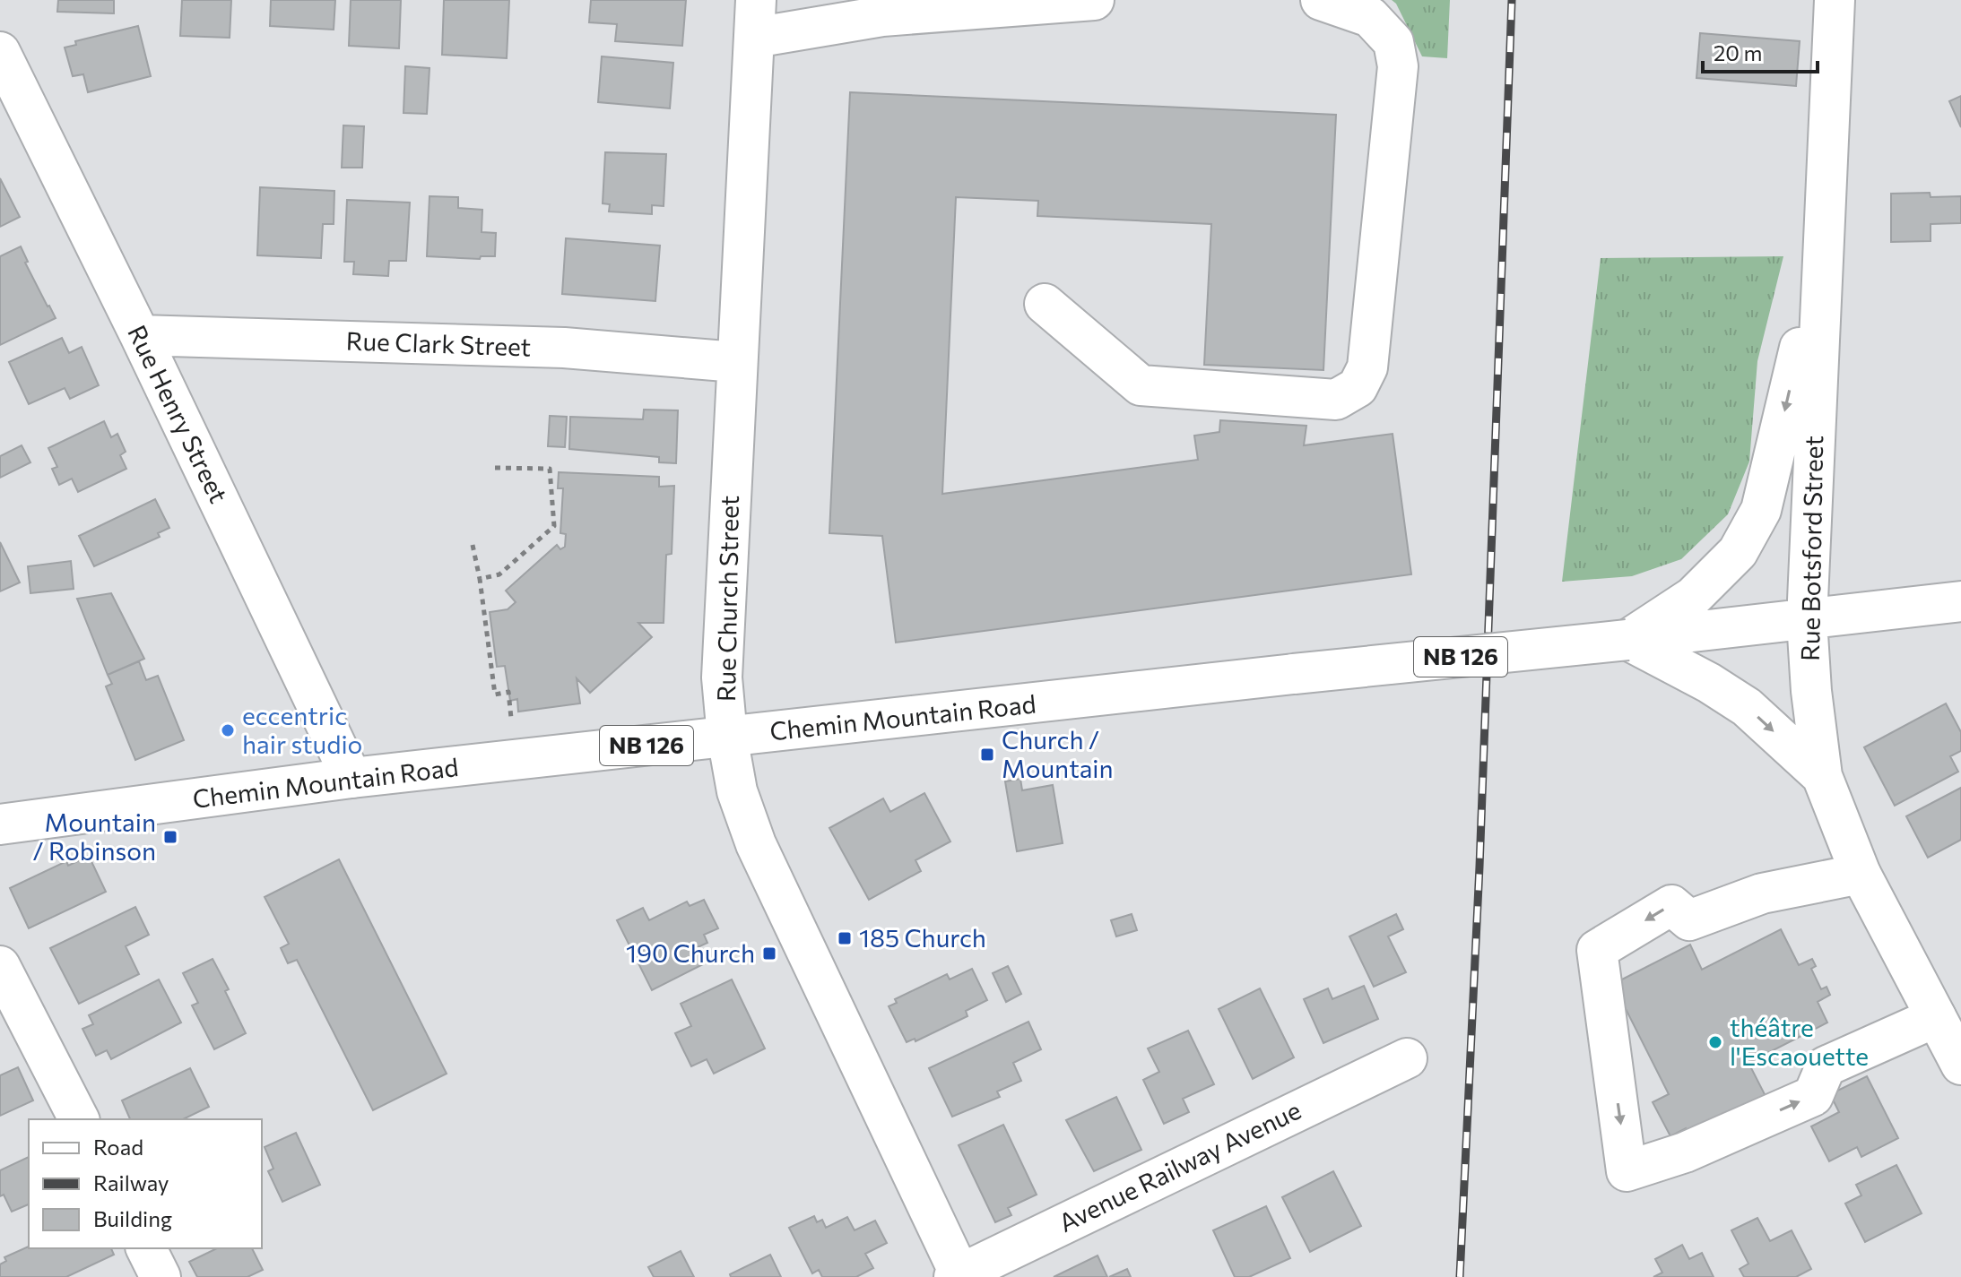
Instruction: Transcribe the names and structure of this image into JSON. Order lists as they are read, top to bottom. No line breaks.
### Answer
{"streets":{"main road":["Rue Clark Street","Rue Henry Street","Rue Botsford Street","Rue Church Street","NB 126","Chemin Mountain Road","Avenue Railway Avenue"]},"crossings":[["Rue Clark Street","Rue Henry Street"],["Rue Clark Street","Rue Church Street"],["Rue Henry Street","Chemin Mountain Road"],["Rue Botsford Street","NB 126"],["Rue Botsford Street","Chemin Mountain Road"],["Rue Church Street","Chemin Mountain Road"],["Rue Church Street","Avenue Railway Avenue"],["NB 126","Chemin Mountain Road"]],"places":{"other":["eccentric hair studio","théâtre l'Escaouette"],"transit":["Church / Mountain","Mountain / Robinson","185 Church","190 Church"]},"legend":["Road","Railway","Building"],"scale_bar":"20 m"}
